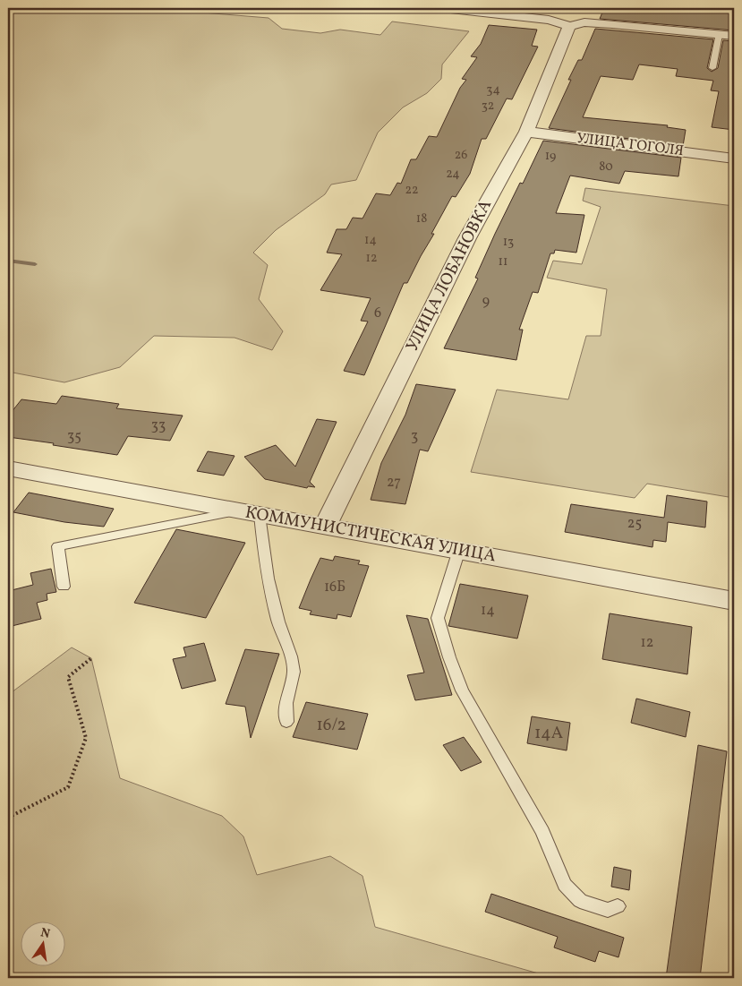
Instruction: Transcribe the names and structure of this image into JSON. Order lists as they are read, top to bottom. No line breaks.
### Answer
{"streets":{"street":["УЛИЦА ГОГОЛЯ","УЛИЦА ЛОБАНОВКА","КОММУНИСТИЧЕСКАЯ УЛИЦА"]},"crossings":[["УЛИЦА ГОГОЛЯ","УЛИЦА ЛОБАНОВКА"],["УЛИЦА ЛОБАНОВКА","КОММУНИСТИЧЕСКАЯ УЛИЦА"]],"house_numbers":["34","32","26","19","80","24","22","18","14","13","12","11","9","6","33","35","3","27","25","16Б","14","12","16/2","14А"],"north":"top"}
